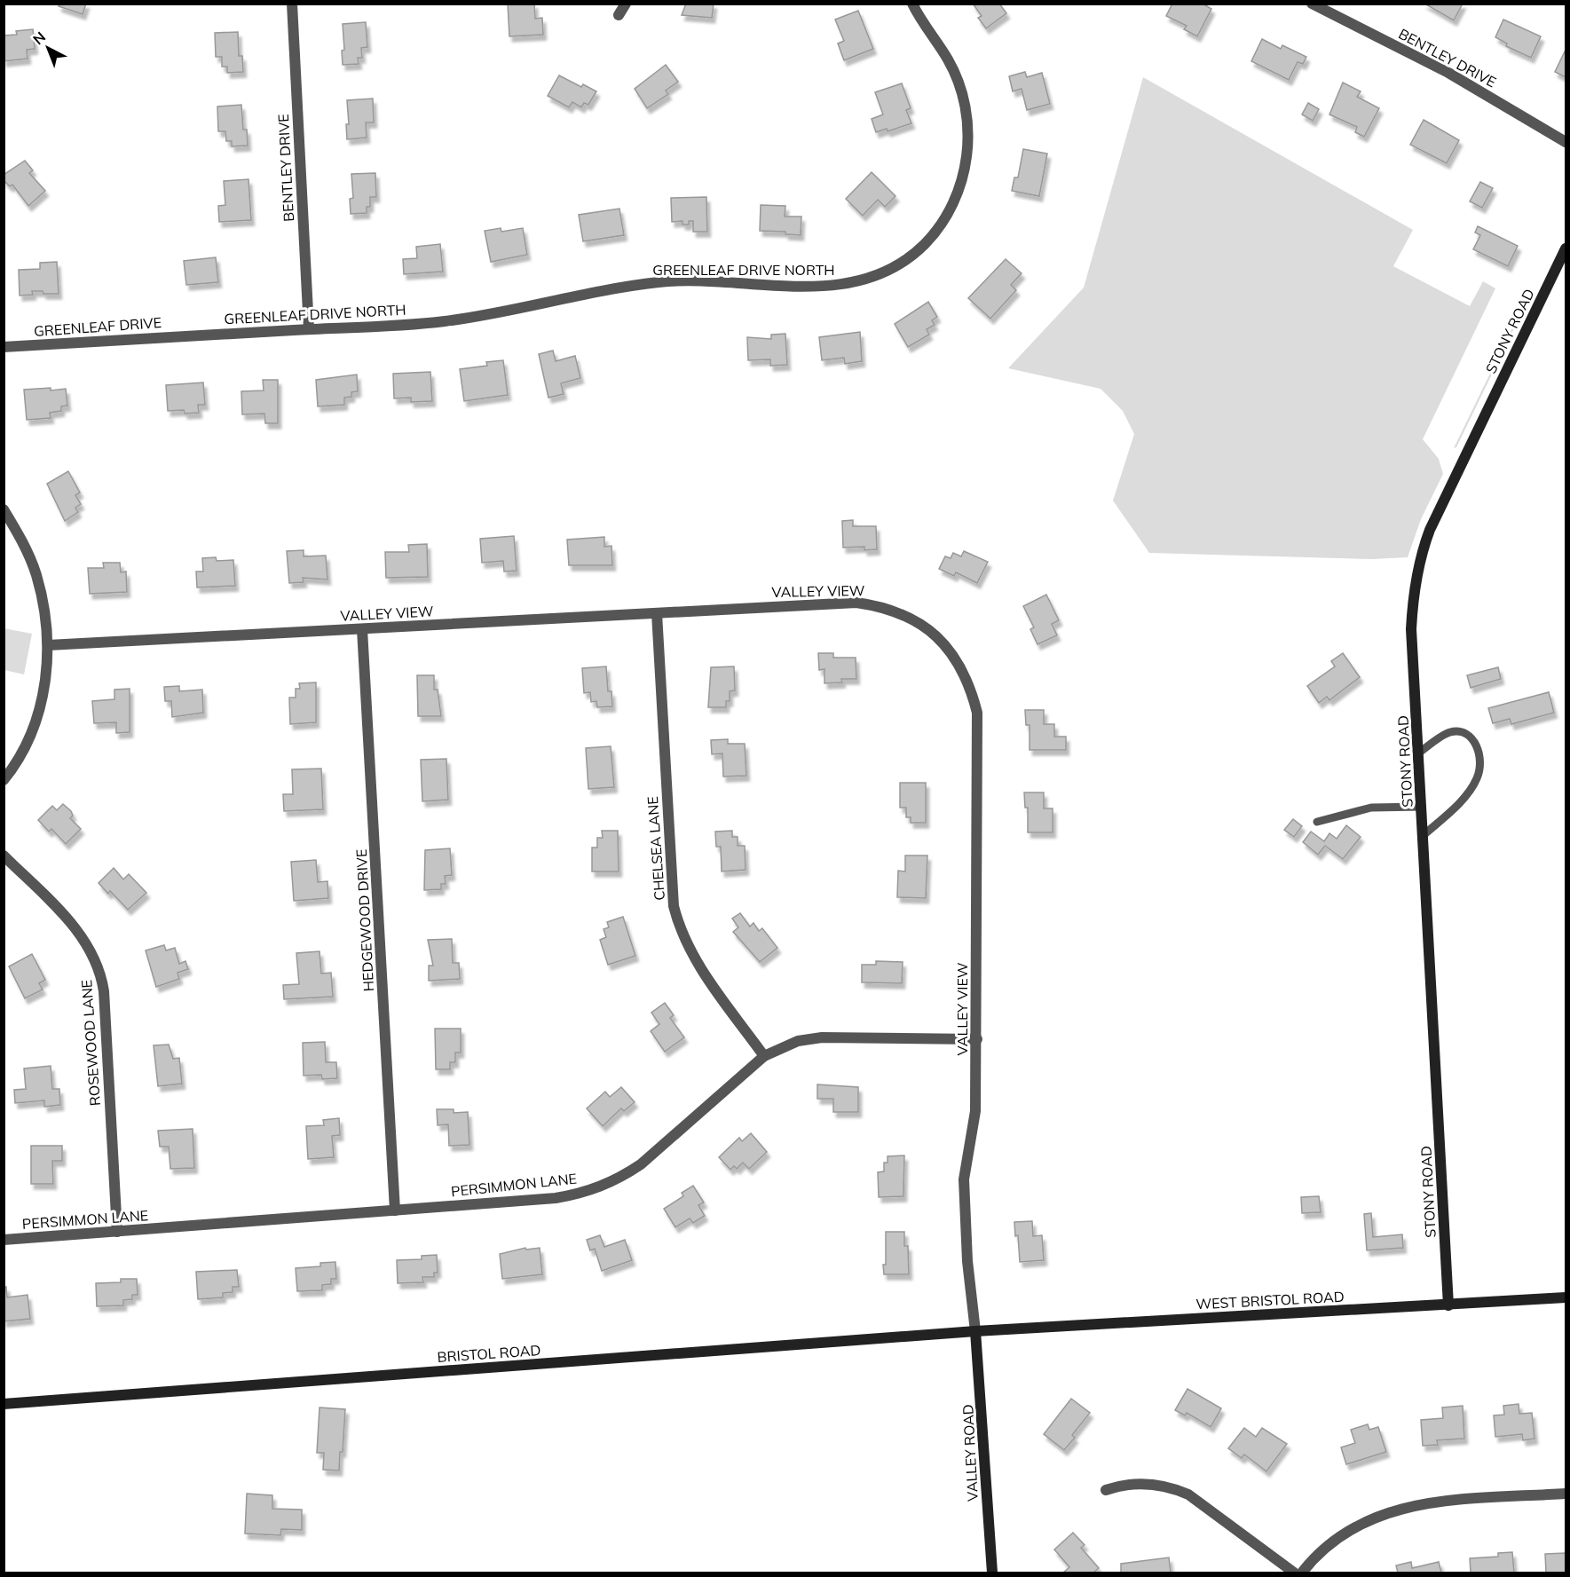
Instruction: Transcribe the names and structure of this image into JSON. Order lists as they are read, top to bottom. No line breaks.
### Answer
{"streets":{"main road":["STONY ROAD","WEST BRISTOL ROAD","BRISTOL ROAD","VALLEY ROAD"],"street":["BENTLEY DRIVE","GREENLEAF DRIVE NORTH","GREENLEAF DRIVE","VALLEY VIEW","CHELSEA LANE","HEDGEWOOD DRIVE","ROSEWOOD LANE","PERSIMMON LANE"]},"crossings":[["BENTLEY DRIVE","GREENLEAF DRIVE NORTH"],["GREENLEAF DRIVE NORTH","GREENLEAF DRIVE"],["STONY ROAD","WEST BRISTOL ROAD"],["VALLEY VIEW","CHELSEA LANE"],["VALLEY VIEW","HEDGEWOOD DRIVE"],["VALLEY VIEW","PERSIMMON LANE"],["VALLEY VIEW","WEST BRISTOL ROAD"],["VALLEY VIEW","BRISTOL ROAD"],["VALLEY VIEW","VALLEY ROAD"],["CHELSEA LANE","PERSIMMON LANE"],["HEDGEWOOD DRIVE","PERSIMMON LANE"],["ROSEWOOD LANE","PERSIMMON LANE"],["WEST BRISTOL ROAD","BRISTOL ROAD"],["WEST BRISTOL ROAD","VALLEY ROAD"],["BRISTOL ROAD","VALLEY ROAD"]],"north":"top left"}
